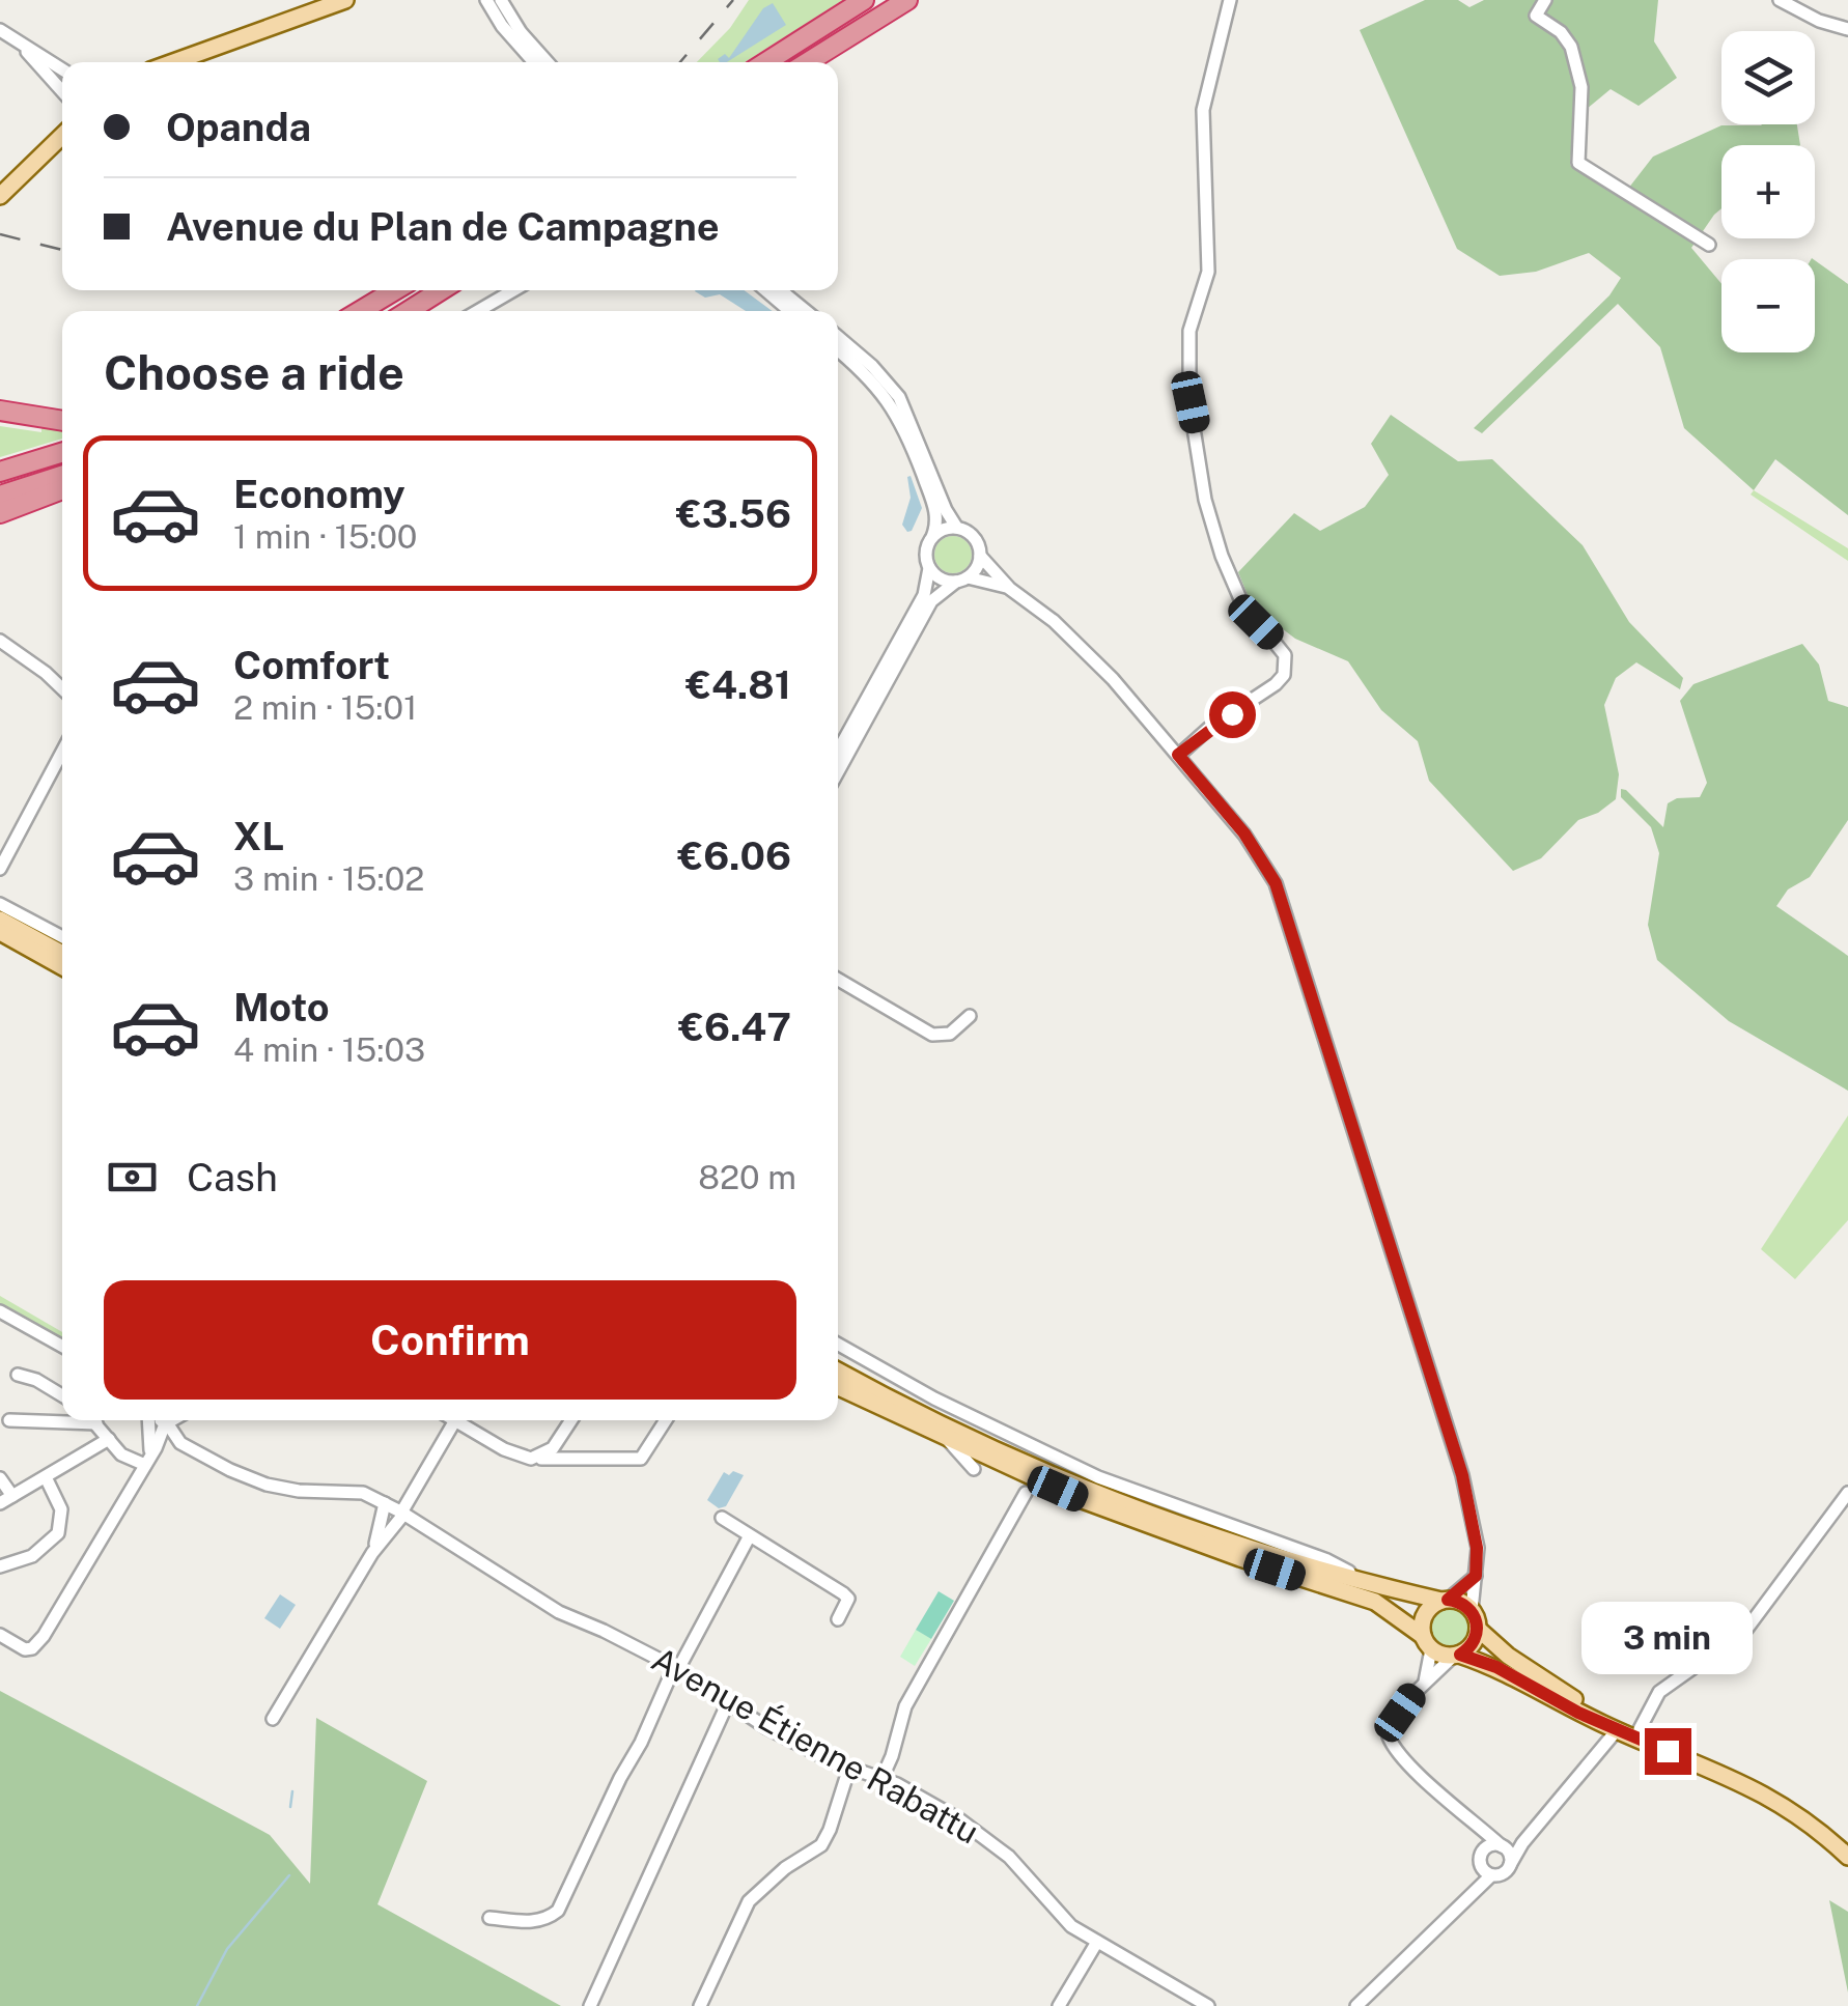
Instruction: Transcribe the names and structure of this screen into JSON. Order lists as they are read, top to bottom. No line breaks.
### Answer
{"streets":{"street":["Avenue Étienne Rabattu"]},"page":{"map_buttons":["+","−"],"banner":["Opanda","Avenue du Plan de Campagne"],"heading":"Choose a ride","list":[{"name":"Economy","note":"1 min · 15:00","value":"€3.56"},{"name":"Comfort","note":"2 min · 15:01","value":"€4.81"},{"name":"XL","note":"3 min · 15:02","value":"€6.06"},{"name":"Moto","note":"4 min · 15:03","value":"€6.47"}],"pay":["Cash","820 m"],"buttons":"Confirm","bubble":"3 min"}}
